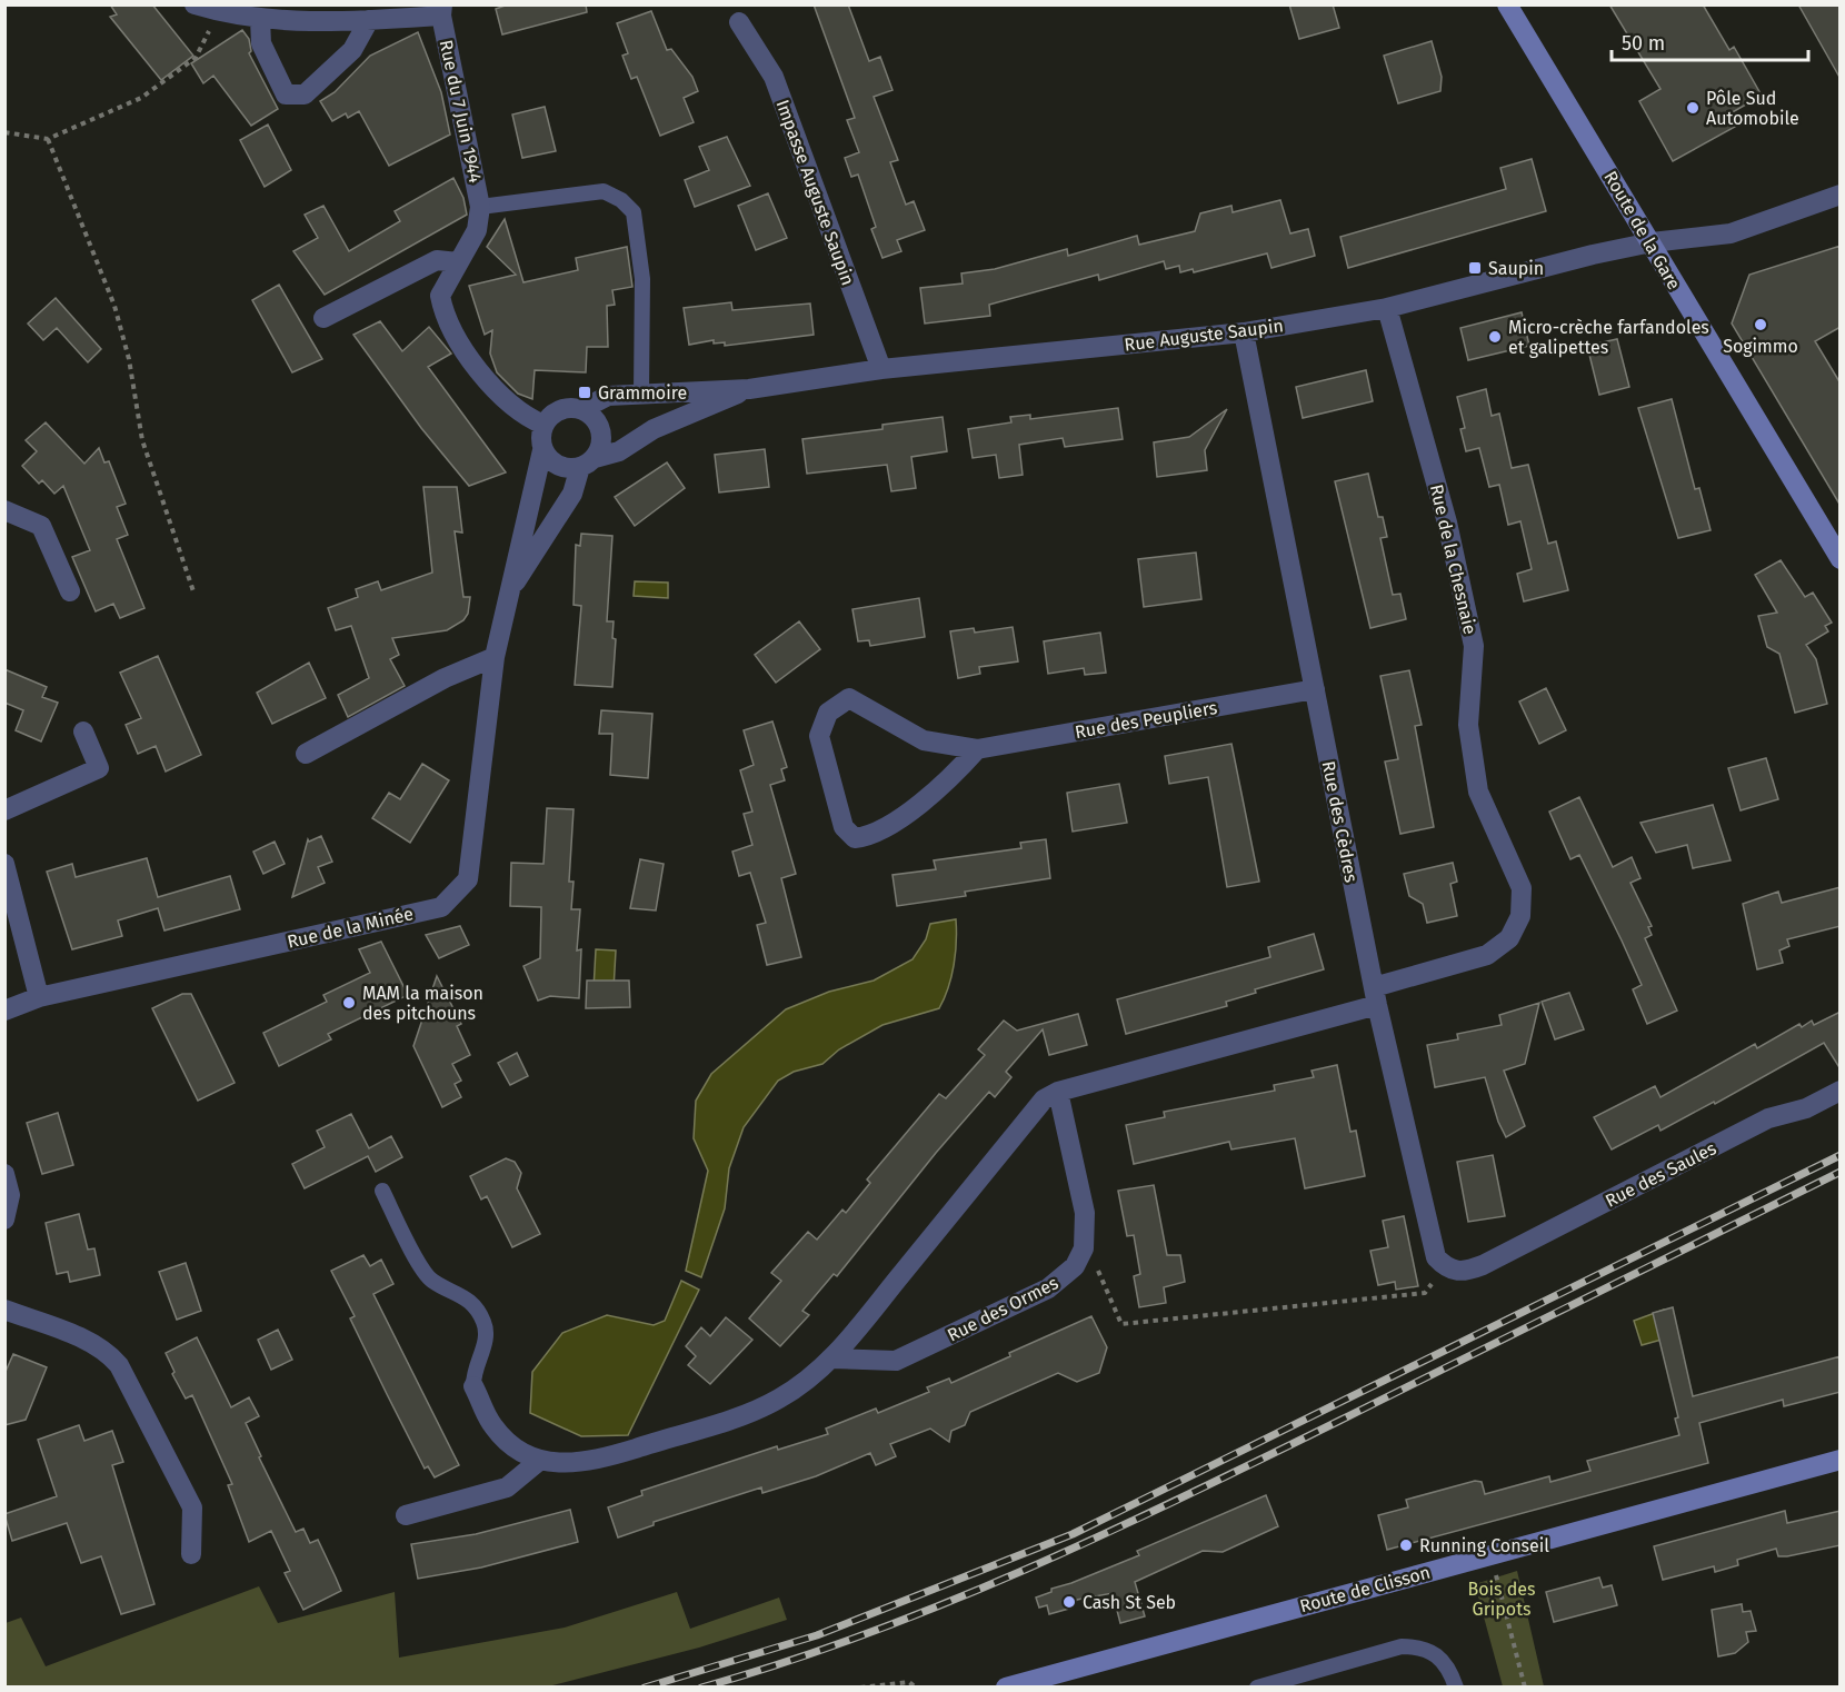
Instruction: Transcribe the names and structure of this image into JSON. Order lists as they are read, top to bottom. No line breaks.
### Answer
{"streets":{"main road":["Route de la Gare","Route de Clisson"],"street":["Rue du 7 Juin 1944","Impasse Auguste Saupin","Rue Auguste Saupin","Rue de la Chesnaie","Rue des Peupliers","Rue des Cèdres","Rue de la Minée","Rue des Saules","Rue des Ormes"]},"crossings":[["Rue du 7 Juin 1944","Rue Auguste Saupin"],["Rue du 7 Juin 1944","Rue de la Minée"],["Impasse Auguste Saupin","Rue Auguste Saupin"],["Route de la Gare","Rue Auguste Saupin"],["Rue Auguste Saupin","Rue de la Chesnaie"],["Rue Auguste Saupin","Rue des Cèdres"],["Rue Auguste Saupin","Rue de la Minée"],["Rue de la Chesnaie","Rue des Cèdres"],["Rue des Peupliers","Rue des Cèdres"],["Rue des Cèdres","Rue des Saules"]],"parks":["Bois des Gripots"],"places":{"other":["Pôle Sud Automobile","Sogimmo","Micro-crèche farfandoles et galipettes","MAM la maison des pitchouns","Running Conseil","Cash St Seb"],"transit":["Saupin","Grammoire"]},"scale_bar":"50 m"}
